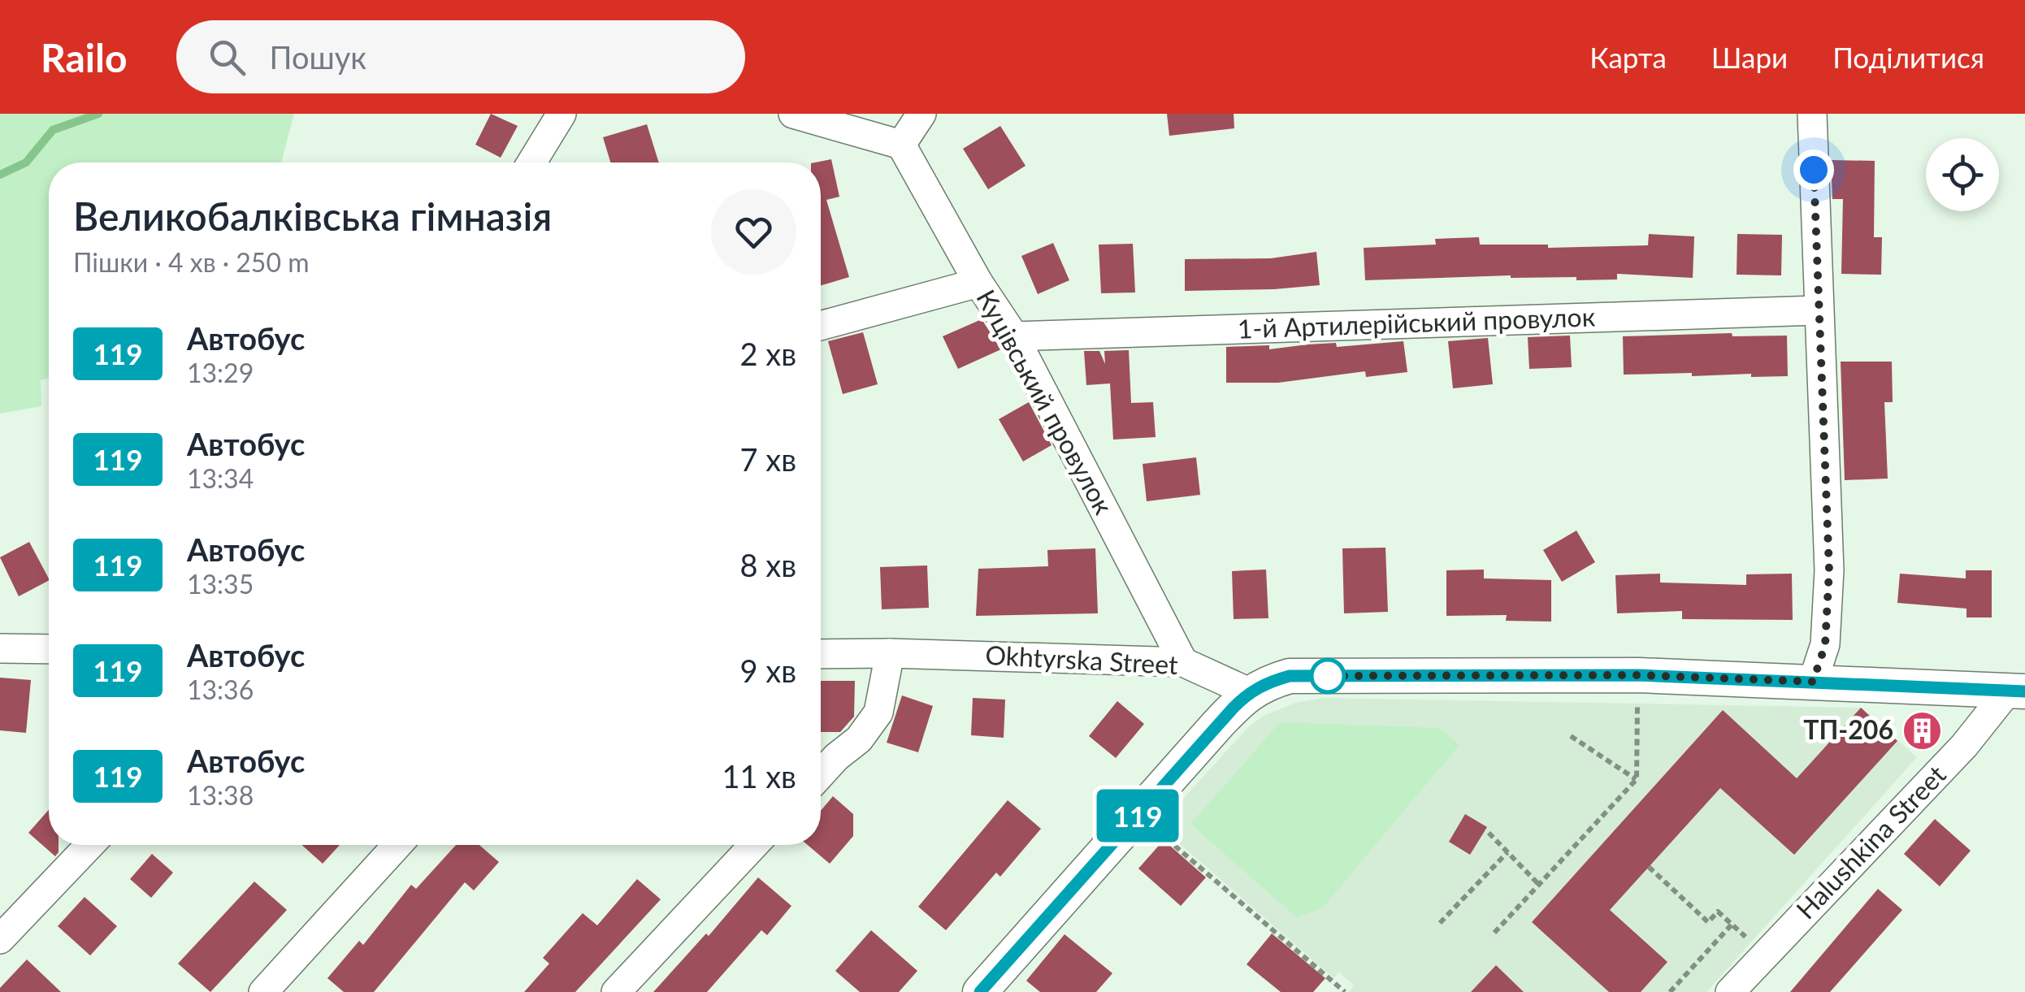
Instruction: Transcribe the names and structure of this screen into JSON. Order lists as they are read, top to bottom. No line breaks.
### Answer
{"streets":{"street":["1-й Артилерійський провулок","Куцівський провулок","Okhtyrska Street","Halushkina Street"]},"crossings":[["1-й Артилерійський провулок","Куцівський провулок"],["Куцівський провулок","Okhtyrska Street"]],"places":{"building":["ТП-206"]},"lines":["bus line 119"],"page":{"header":"Railo","search":"Пошук","nav":["Карта","Шари","Поділитися"],"on_map":"119","heading":["Великобалківська гімназія","Пішки · 4 хв · 250 m"],"list":[{"mark":"119","name":"Автобус","note":"13:29","value":"2 хв"},{"mark":"119","name":"Автобус","note":"13:34","value":"7 хв"},{"mark":"119","name":"Автобус","note":"13:35","value":"8 хв"},{"mark":"119","name":"Автобус","note":"13:36","value":"9 хв"},{"mark":"119","name":"Автобус","note":"13:38","value":"11 хв"}]}}
